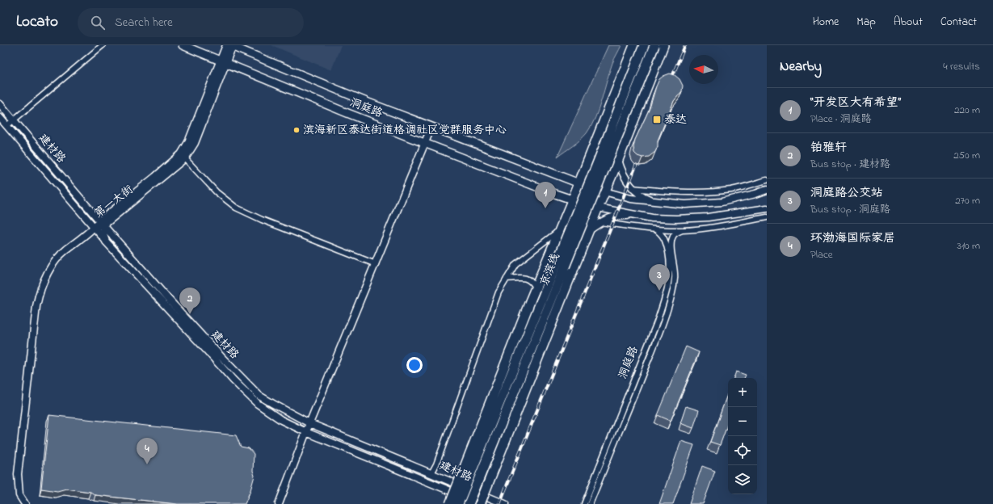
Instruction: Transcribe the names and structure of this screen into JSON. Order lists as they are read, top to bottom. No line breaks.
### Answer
{"streets":{"highway":["京滨线"],"main road":["洞庭路"],"street":["建材路","第一大街"]},"crossings":[["洞庭路","第一大街"],["建材路","第一大街"]],"places":{"transit":["泰达"],"other":["滨海新区泰达街道格调社区党群服务中心"]},"north":"left","page":{"header":"Locato","search":"Search here","nav":["Home","Map","About","Contact"],"heading":["Nearby","4 results"],"list":[{"mark":"1","name":"“开发区大有希望”","note":"Place · 洞庭路","value":"220 m"},{"mark":"2","name":"铂雅轩","note":"Bus stop · 建材路","value":"250 m"},{"mark":"3","name":"洞庭路公交站","note":"Bus stop · 洞庭路","value":"270 m"},{"mark":"4","name":"环渤海国际家居","note":"Place","value":"310 m"}],"pins":["1","3","2","4"],"map_buttons":["+","−"]}}
